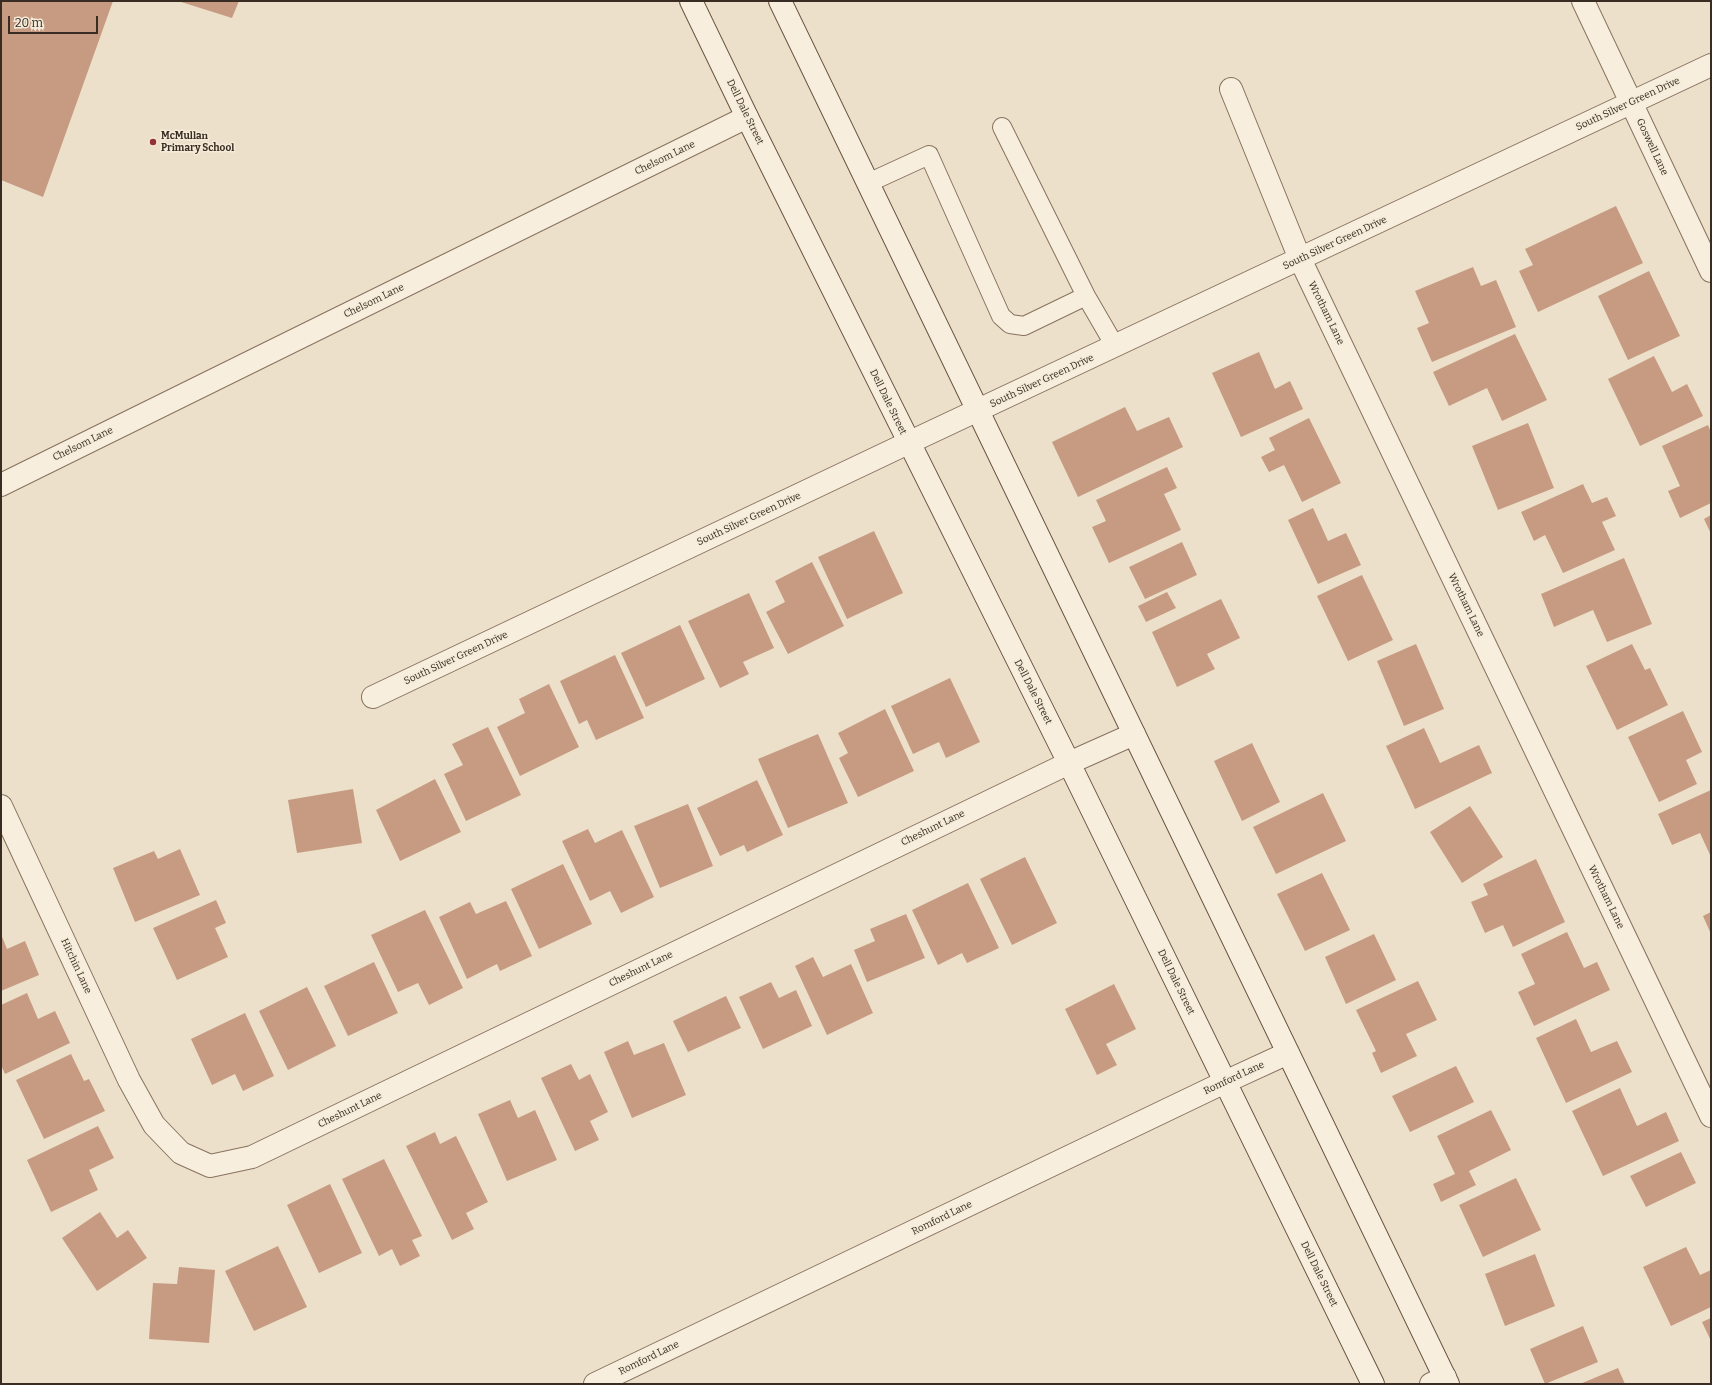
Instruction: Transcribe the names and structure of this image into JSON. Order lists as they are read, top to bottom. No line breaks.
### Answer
{"streets":{"street":["South Silver Green Drive","Dell Dale Street","Goswell Lane","Chelsom Lane","Wrotham Lane","Cheshunt Lane","Hitchin Lane","Romford Lane"]},"crossings":[["South Silver Green Drive","Dell Dale Street"],["South Silver Green Drive","Goswell Lane"],["South Silver Green Drive","Wrotham Lane"],["Dell Dale Street","Chelsom Lane"],["Dell Dale Street","Cheshunt Lane"],["Dell Dale Street","Romford Lane"],["Cheshunt Lane","Hitchin Lane"]],"places":["McMullan Primary School"],"scale_bar":"20 m"}
